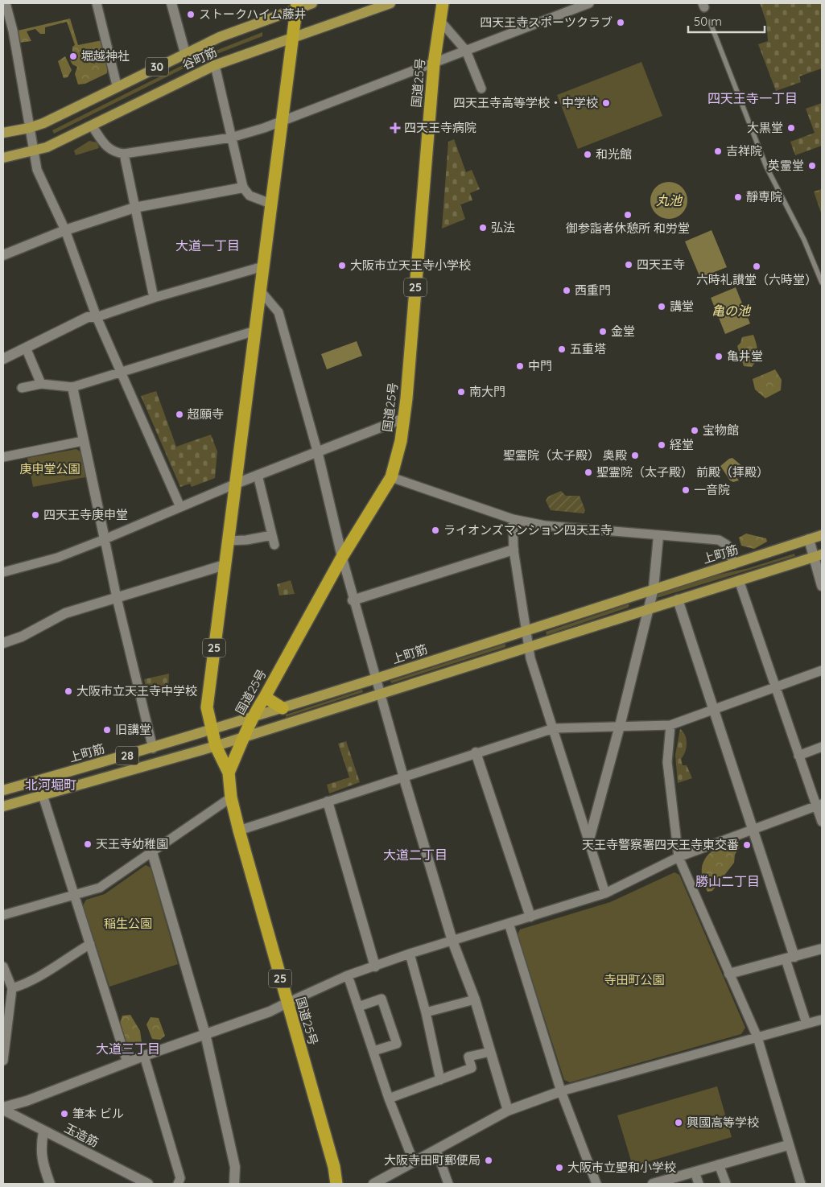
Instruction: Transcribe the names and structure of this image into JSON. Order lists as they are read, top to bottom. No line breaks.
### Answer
{"streets":{"highway":["国道25号","25"],"main road":["谷町筋","30","上町筋","28"],"street":["玉造筋"]},"crossings":[["谷町筋","国道25号"],["国道25号","上町筋"],["国道25号","28"]],"districts":["四天王寺一丁目","大道一丁目","北河堀町","大道二丁目","勝山二丁目","大道三丁目"],"water":["丸池","亀の池"],"parks":["庚申堂公園","稲生公園","寺田町公園"],"places":{"other":["ストークハイム藤井","四天王寺スポーツクラブ","堀越神社","四天王寺高等学校・中学校","大黒堂","吉祥院","和光館","英霊堂","靜専院","御参詣者休憩所 和労堂","弘法","四天王寺","大阪市立天王寺小学校","六時礼讃堂（六時堂）","西重門","講堂","金堂","五重塔","亀井堂","中門","南大門","超願寺","宝物館","経堂","聖霊院（太子殿） 奥殿","聖霊院（太子殿） 前殿（拝殿）","一音院","四天王寺庚申堂","ライオンズマンション四天王寺","大阪市立天王寺中学校","旧講堂","天王寺幼稚園","天王寺警察署四天王寺東交番","筆本 ビル","興國高等学校","大阪寺田町郵便局","大阪市立聖和小学校"],"health":["四天王寺病院"]},"scale_bar":"50 m"}
